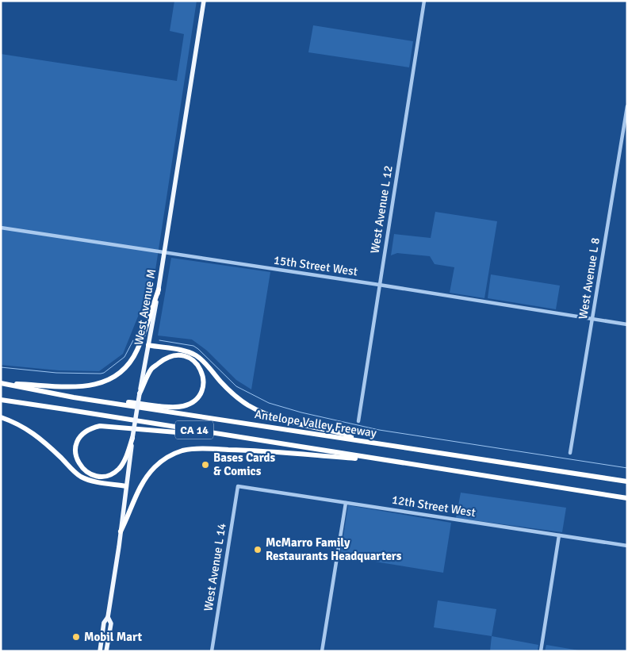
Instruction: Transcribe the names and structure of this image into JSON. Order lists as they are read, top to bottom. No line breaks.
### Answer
{"streets":{"highway":["Antelope Valley Freeway","CA 14"],"main road":["West Avenue M"],"street":["West Avenue L 12","15th Street West","West Avenue L 8","12th Street West","West Avenue L 14"]},"crossings":[["West Avenue L 12","15th Street West"],["15th Street West","West Avenue L 8"],["15th Street West","West Avenue M"],["12th Street West","West Avenue L 14"]],"places":["Bases Cards & Comics","McMarro Family Restaurants Headquarters","Mobil Mart"]}
